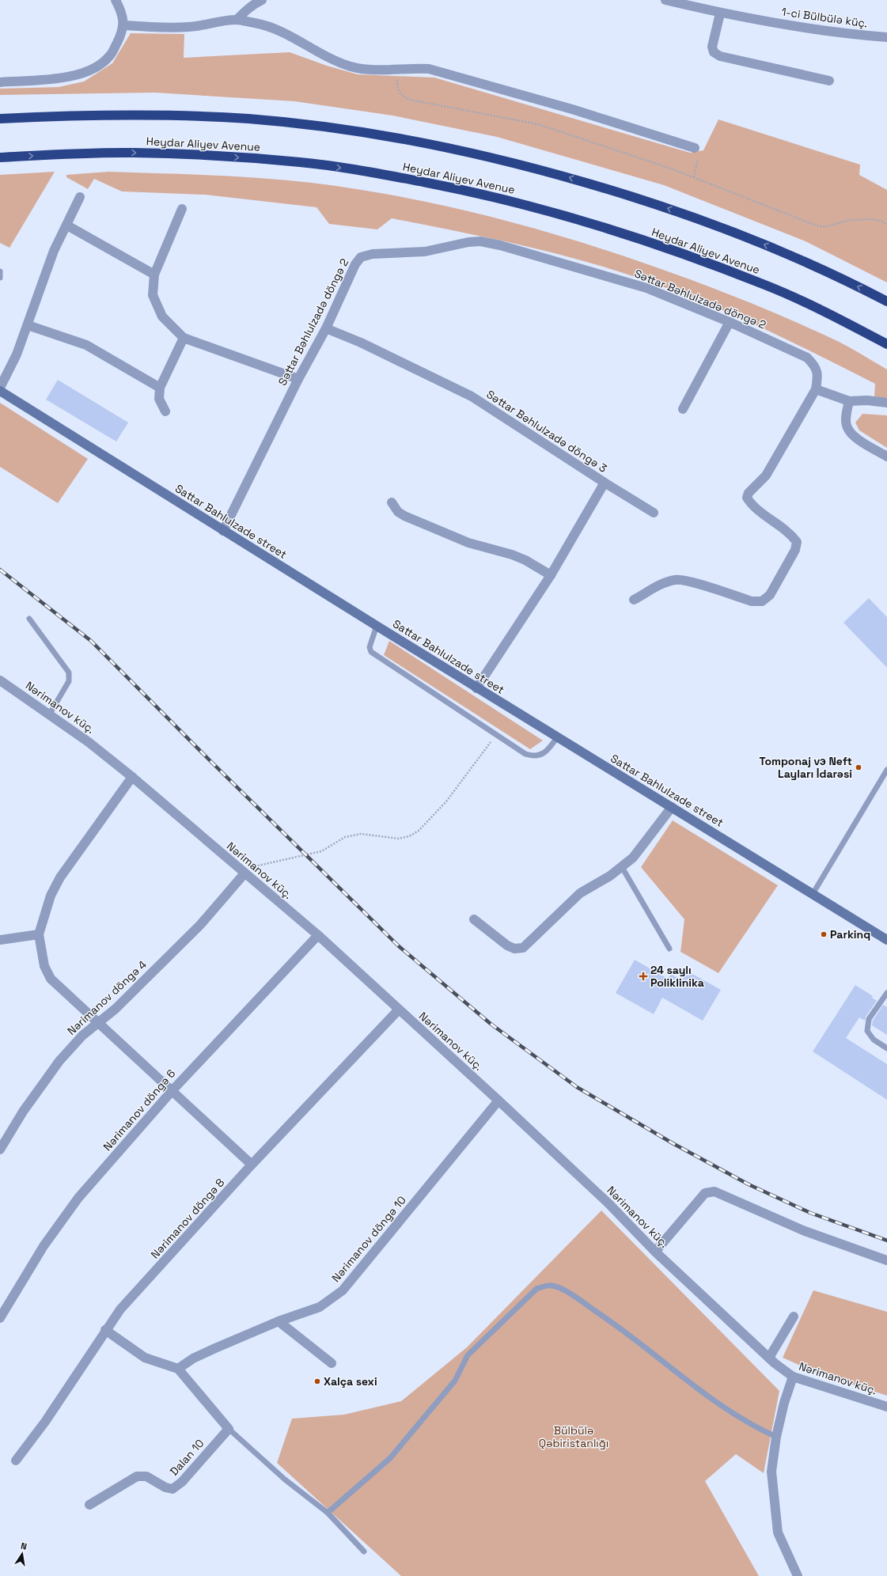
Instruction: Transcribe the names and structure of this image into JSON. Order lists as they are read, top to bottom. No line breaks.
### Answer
{"streets":{"highway":["Heydar Aliyev Avenue"],"main road":["Sattar Bahlulzade street"],"street":["1-ci Bülbülə küç.","Səttar Bəhlulzadə döngə 2","Səttar Bəhlulzadə döngə 3","Nərimanov küç.","Nərimanov döngə 4","Nərimanov döngə 6","Nərimanov döngə 8","Nərimanov döngə 10","Dalan 10"]},"crossings":[["Səttar Bəhlulzadə döngə 2","Səttar Bəhlulzadə döngə 3"],["Səttar Bəhlulzadə döngə 2","Sattar Bahlulzade street"],["Səttar Bəhlulzadə döngə 3","Sattar Bahlulzade street"],["Nərimanov küç.","Nərimanov döngə 4"],["Nərimanov küç.","Nərimanov döngə 6"],["Nərimanov küç.","Nərimanov döngə 8"],["Nərimanov küç.","Nərimanov döngə 10"]],"parks":["Bülbülə Qəbiristanlığı"],"places":{"other":["Tomponaj vэ Neft Layları İdarəsi","Parkinq","Xalça sexi"],"health":["24 saylı Poliklinika"]},"north":"top"}
